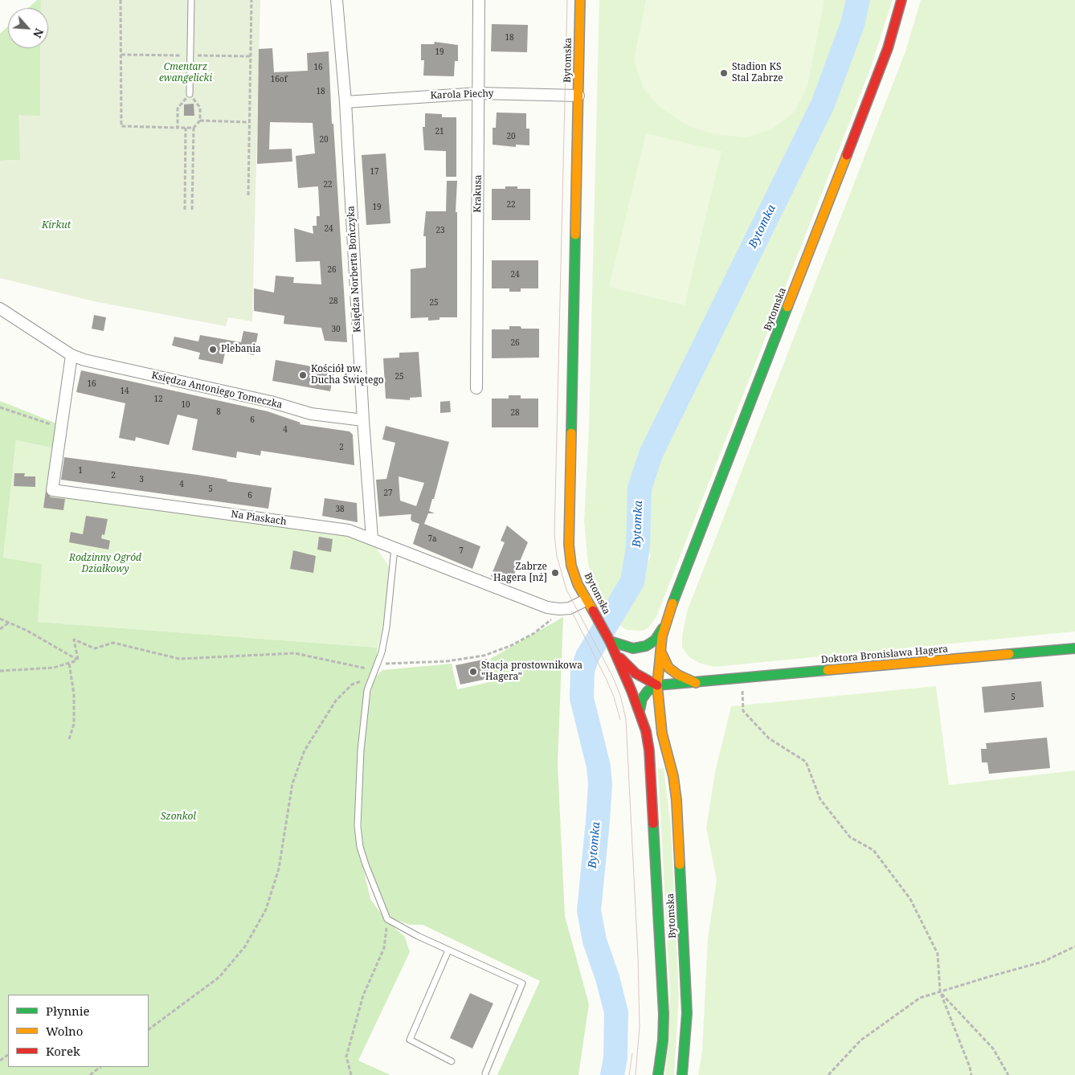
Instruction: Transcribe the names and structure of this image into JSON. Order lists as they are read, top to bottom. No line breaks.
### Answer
{"streets":{"street":["Bytomska","Karola Piechy","Krakusa","Księdza Norberta Bończyka","Księdza Antoniego Tomeczka","Na Piaskach","Doktora Bronisława Hagera"]},"crossings":[["Bytomska","Karola Piechy"],["Bytomska","Doktora Bronisława Hagera"],["Karola Piechy","Krakusa"],["Karola Piechy","Księdza Norberta Bończyka"],["Księdza Norberta Bończyka","Księdza Antoniego Tomeczka"],["Księdza Norberta Bończyka","Na Piaskach"],["Księdza Antoniego Tomeczka","Na Piaskach"]],"water":["Bytomka"],"parks":["Cmentarz ewangelicki","Kirkut","Rodzinny Ogród Działkowy","Szonkol"],"places":["Stadion KS Stal Zabrze","Plebania","Kościół pw. Ducha Świętego","Zabrze Hagera [nż]","Stacja prostownikowa \"Hagera\""],"house_numbers":["18","19","16","16of","18","21","20","20","17","22","22","19","24","23","26","24","28","25","30","26","25","16","14","12","10","8","28","6","4","2","1","2","3","4","5","27","6","38","7a","7","5"],"legend":["Płynnie","Wolno","Korek"],"north":"bottom right"}
